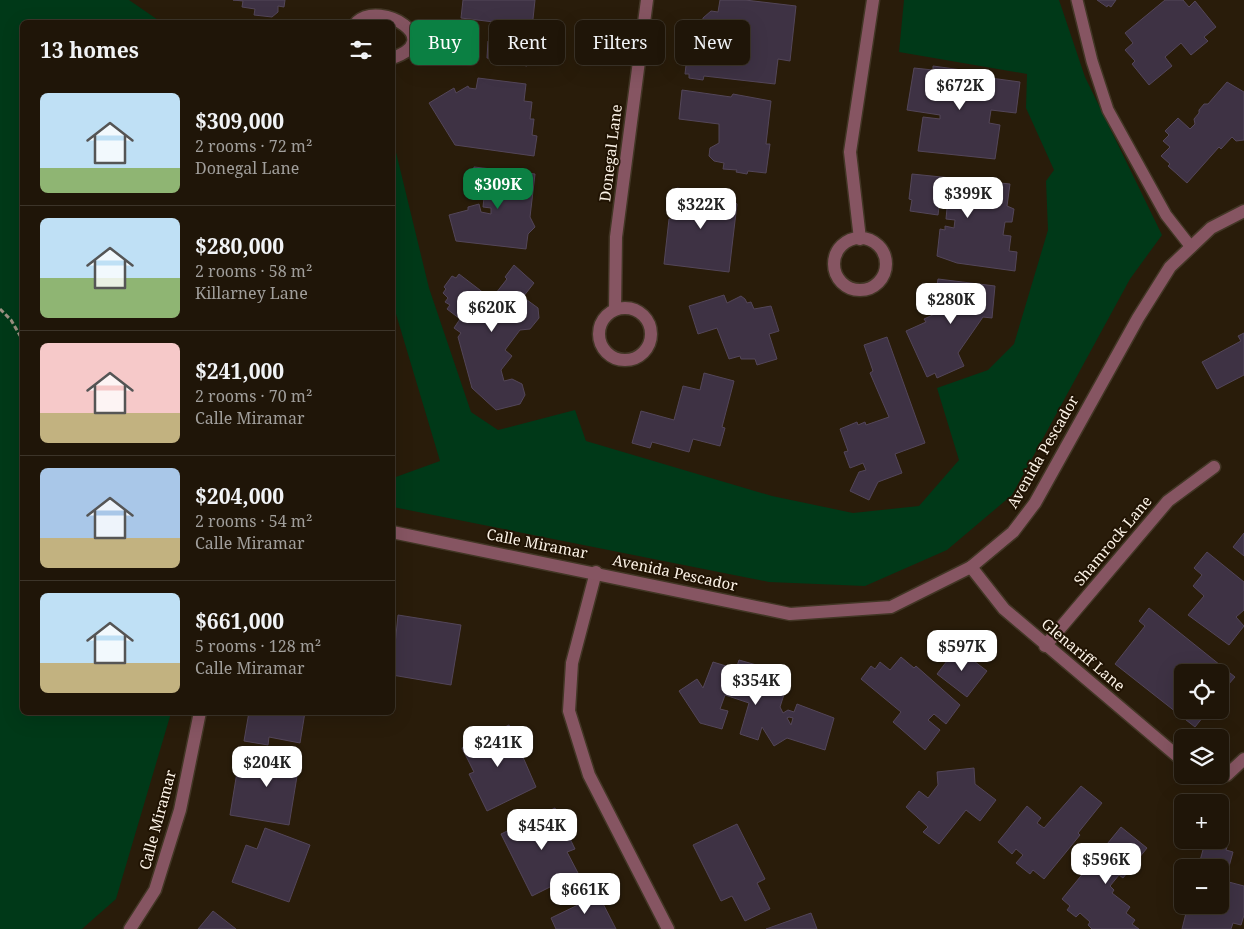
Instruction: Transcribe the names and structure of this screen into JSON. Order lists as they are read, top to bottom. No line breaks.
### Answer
{"streets":{"street":["Donegal Lane","Avenida Pescador","Shamrock Lane","Calle Miramar","Glenariff Lane"]},"crossings":[["Avenida Pescador","Calle Miramar"],["Avenida Pescador","Glenariff Lane"],["Shamrock Lane","Glenariff Lane"]],"page":{"chip":["Buy","Rent","Filters","New"],"heading":"13 homes","price":["$672K","$309K","$399K","$322K","$280K","$620K","$597K","$354K","$241K","$204K","$454K","$596K","$661K"],"list":[{"name":"$309,000","note":"2 rooms · 72 m² · Donegal Lane"},{"name":"$280,000","note":"2 rooms · 58 m² · Killarney Lane"},{"name":"$241,000","note":"2 rooms · 70 m² · Calle Miramar"},{"name":"$204,000","note":"2 rooms · 54 m² · Calle Miramar"},{"name":"$661,000","note":"5 rooms · 128 m² · Calle Miramar"}],"map_buttons":["+","−"]}}
